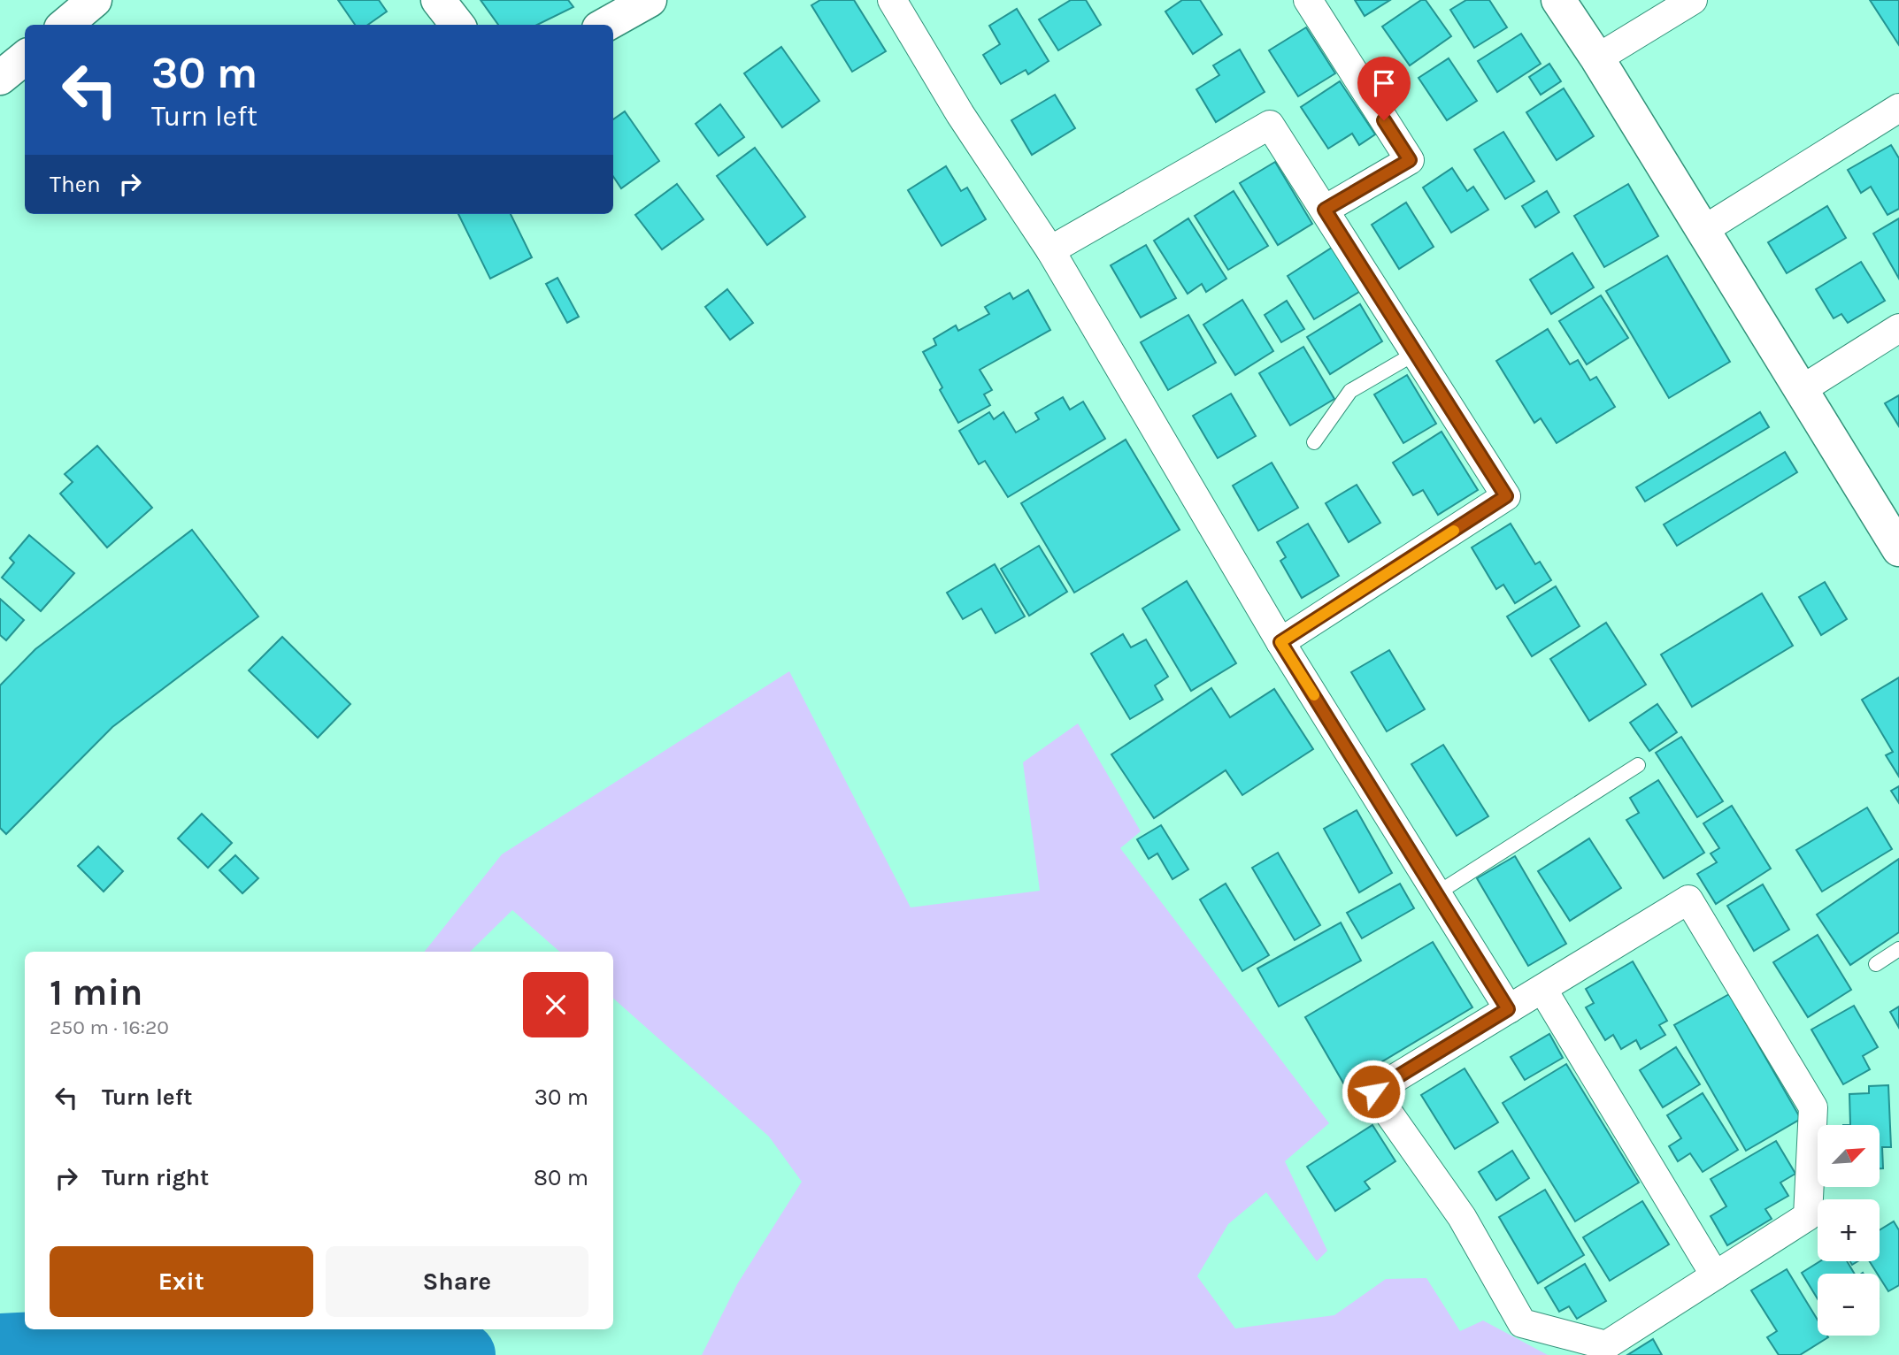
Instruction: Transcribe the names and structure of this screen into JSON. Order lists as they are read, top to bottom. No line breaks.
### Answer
{"north":"top right","page":{"turn":["30 m","Turn left"],"then":"Then","heading":["1 min","250 m · 16:20"],"list":[{"name":"Turn left","value":"30 m"},{"name":"Turn right","value":"80 m"}],"map_buttons":["+","−"],"buttons":["Exit","Share"]}}
